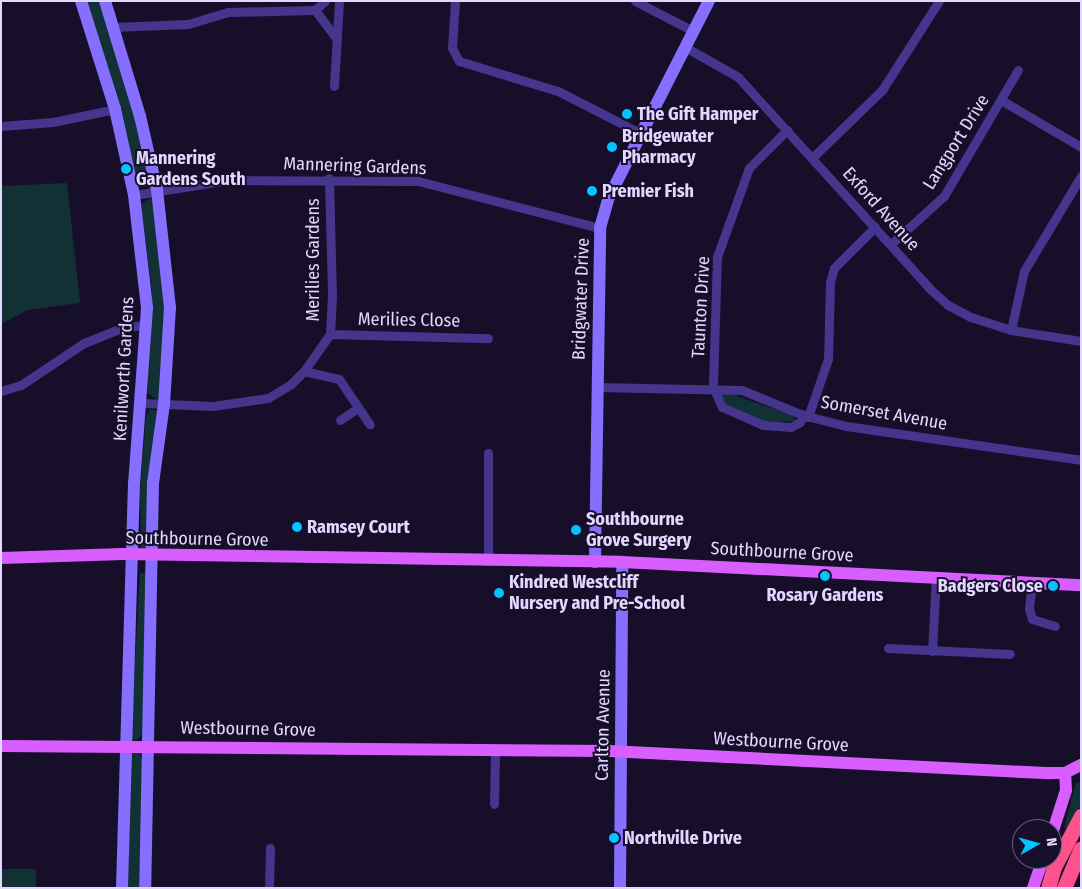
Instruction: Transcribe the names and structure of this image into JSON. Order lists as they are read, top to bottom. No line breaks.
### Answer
{"streets":{"main road":["Southbourne Grove","Westbourne Grove"],"street":["Langport Drive","Mannering Gardens","Exford Avenue","Merilies Gardens","Bridgwater Drive","Taunton Drive","Merilies Close","Kenilworth Gardens","Somerset Avenue","Carlton Avenue"]},"crossings":[["Langport Drive","Exford Avenue"],["Mannering Gardens","Merilies Gardens"],["Mannering Gardens","Bridgwater Drive"],["Mannering Gardens","Kenilworth Gardens"],["Exford Avenue","Bridgwater Drive"],["Exford Avenue","Taunton Drive"],["Merilies Gardens","Merilies Close"],["Merilies Gardens","Kenilworth Gardens"],["Bridgwater Drive","Somerset Avenue"],["Bridgwater Drive","Southbourne Grove"],["Taunton Drive","Somerset Avenue"],["Kenilworth Gardens","Southbourne Grove"],["Kenilworth Gardens","Westbourne Grove"],["Southbourne Grove","Carlton Avenue"],["Carlton Avenue","Westbourne Grove"]],"places":["The Gift Hamper","Bridgewater Pharmacy","Mannering Gardens South","Premier Fish","Ramsey Court","Southbourne Grove Surgery","Rosary Gardens","Badgers Close","Kindred Westcliff Nursery and Pre-School","Northville Drive"],"north":"right"}
